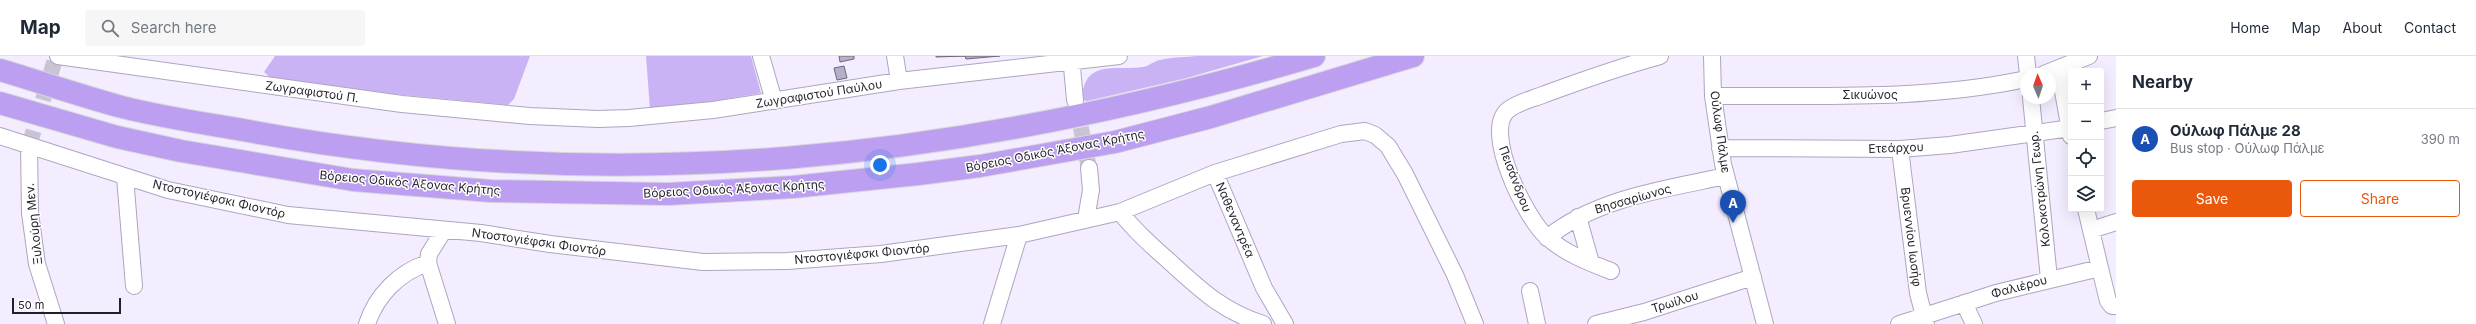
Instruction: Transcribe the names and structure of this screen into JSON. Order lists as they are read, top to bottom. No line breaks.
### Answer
{"streets":{"highway":["Βόρειος Οδικός Άξονας Κρήτης"],"street":["Ζωγραφιστού Π.","Ζωγραφιστού Παύλου","Σικυώνος","Ούλωφ Πάλμε","Ετεάρχου","Πεισάνδρου","Κολοκοτρώνη Γεωρ.","Ντοστογιέφσκι Φιοντόρ","Βησσαρίωνος","Ναθεναντρέα","Ξυλούρη Μεν.","Βρυεννίου Ιωσήφ","Φαλιέρου","Τρωίλου"]},"crossings":[["Ζωγραφιστού Π.","Ζωγραφιστού Παύλου"],["Σικυώνος","Ούλωφ Πάλμε"],["Ούλωφ Πάλμε","Ετεάρχου"],["Ούλωφ Πάλμε","Βησσαρίωνος"],["Ούλωφ Πάλμε","Τρωίλου"],["Ετεάρχου","Κολοκοτρώνη Γεωρ."],["Ετεάρχου","Βρυεννίου Ιωσήφ"],["Πεισάνδρου","Βησσαρίωνος"],["Κολοκοτρώνη Γεωρ.","Φαλιέρου"],["Ντοστογιέφσκι Φιοντόρ","Ναθεναντρέα"],["Ντοστογιέφσκι Φιοντόρ","Ξυλούρη Μεν."],["Βρυεννίου Ιωσήφ","Φαλιέρου"]],"scale_bar":"50 m","north":"top","page":{"header":"Map","search":"Search here","nav":["Home","Map","About","Contact"],"heading":"Nearby","map_buttons":["+","−"],"list":[{"mark":"A","name":"Ούλωφ Πάλμε 28","note":"Bus stop · Ούλωφ Πάλμε","value":"390 m"}],"buttons":["Save","Share"],"pins":"A","scale":"50 m"}}
